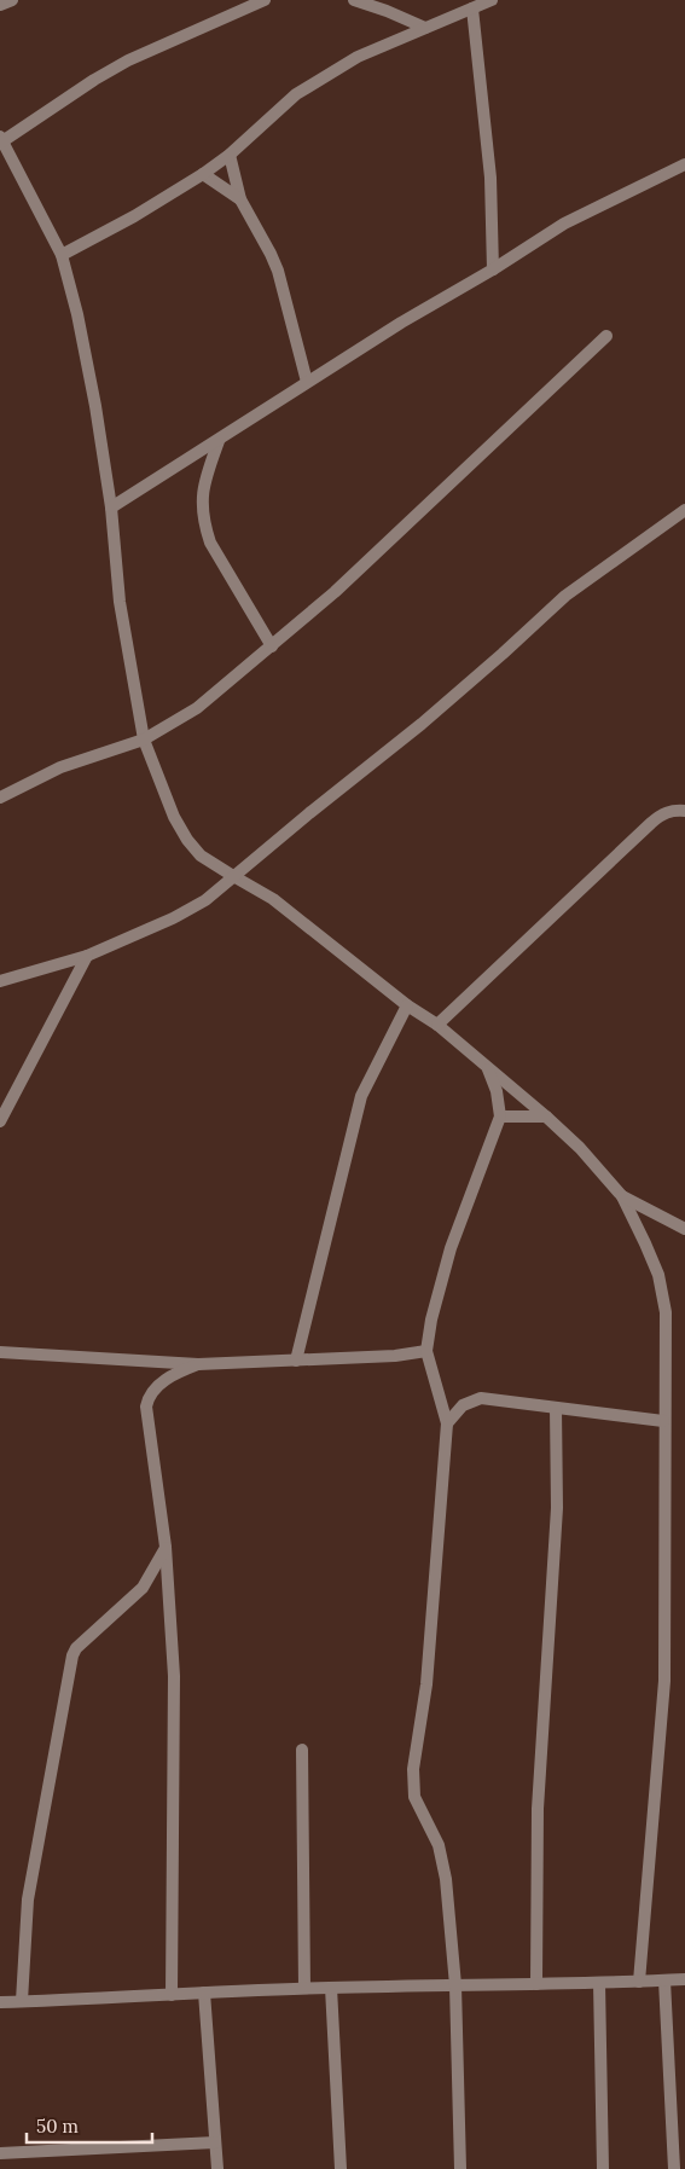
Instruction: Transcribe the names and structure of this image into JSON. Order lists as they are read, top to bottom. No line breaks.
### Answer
{"scale_bar":"50 m"}
